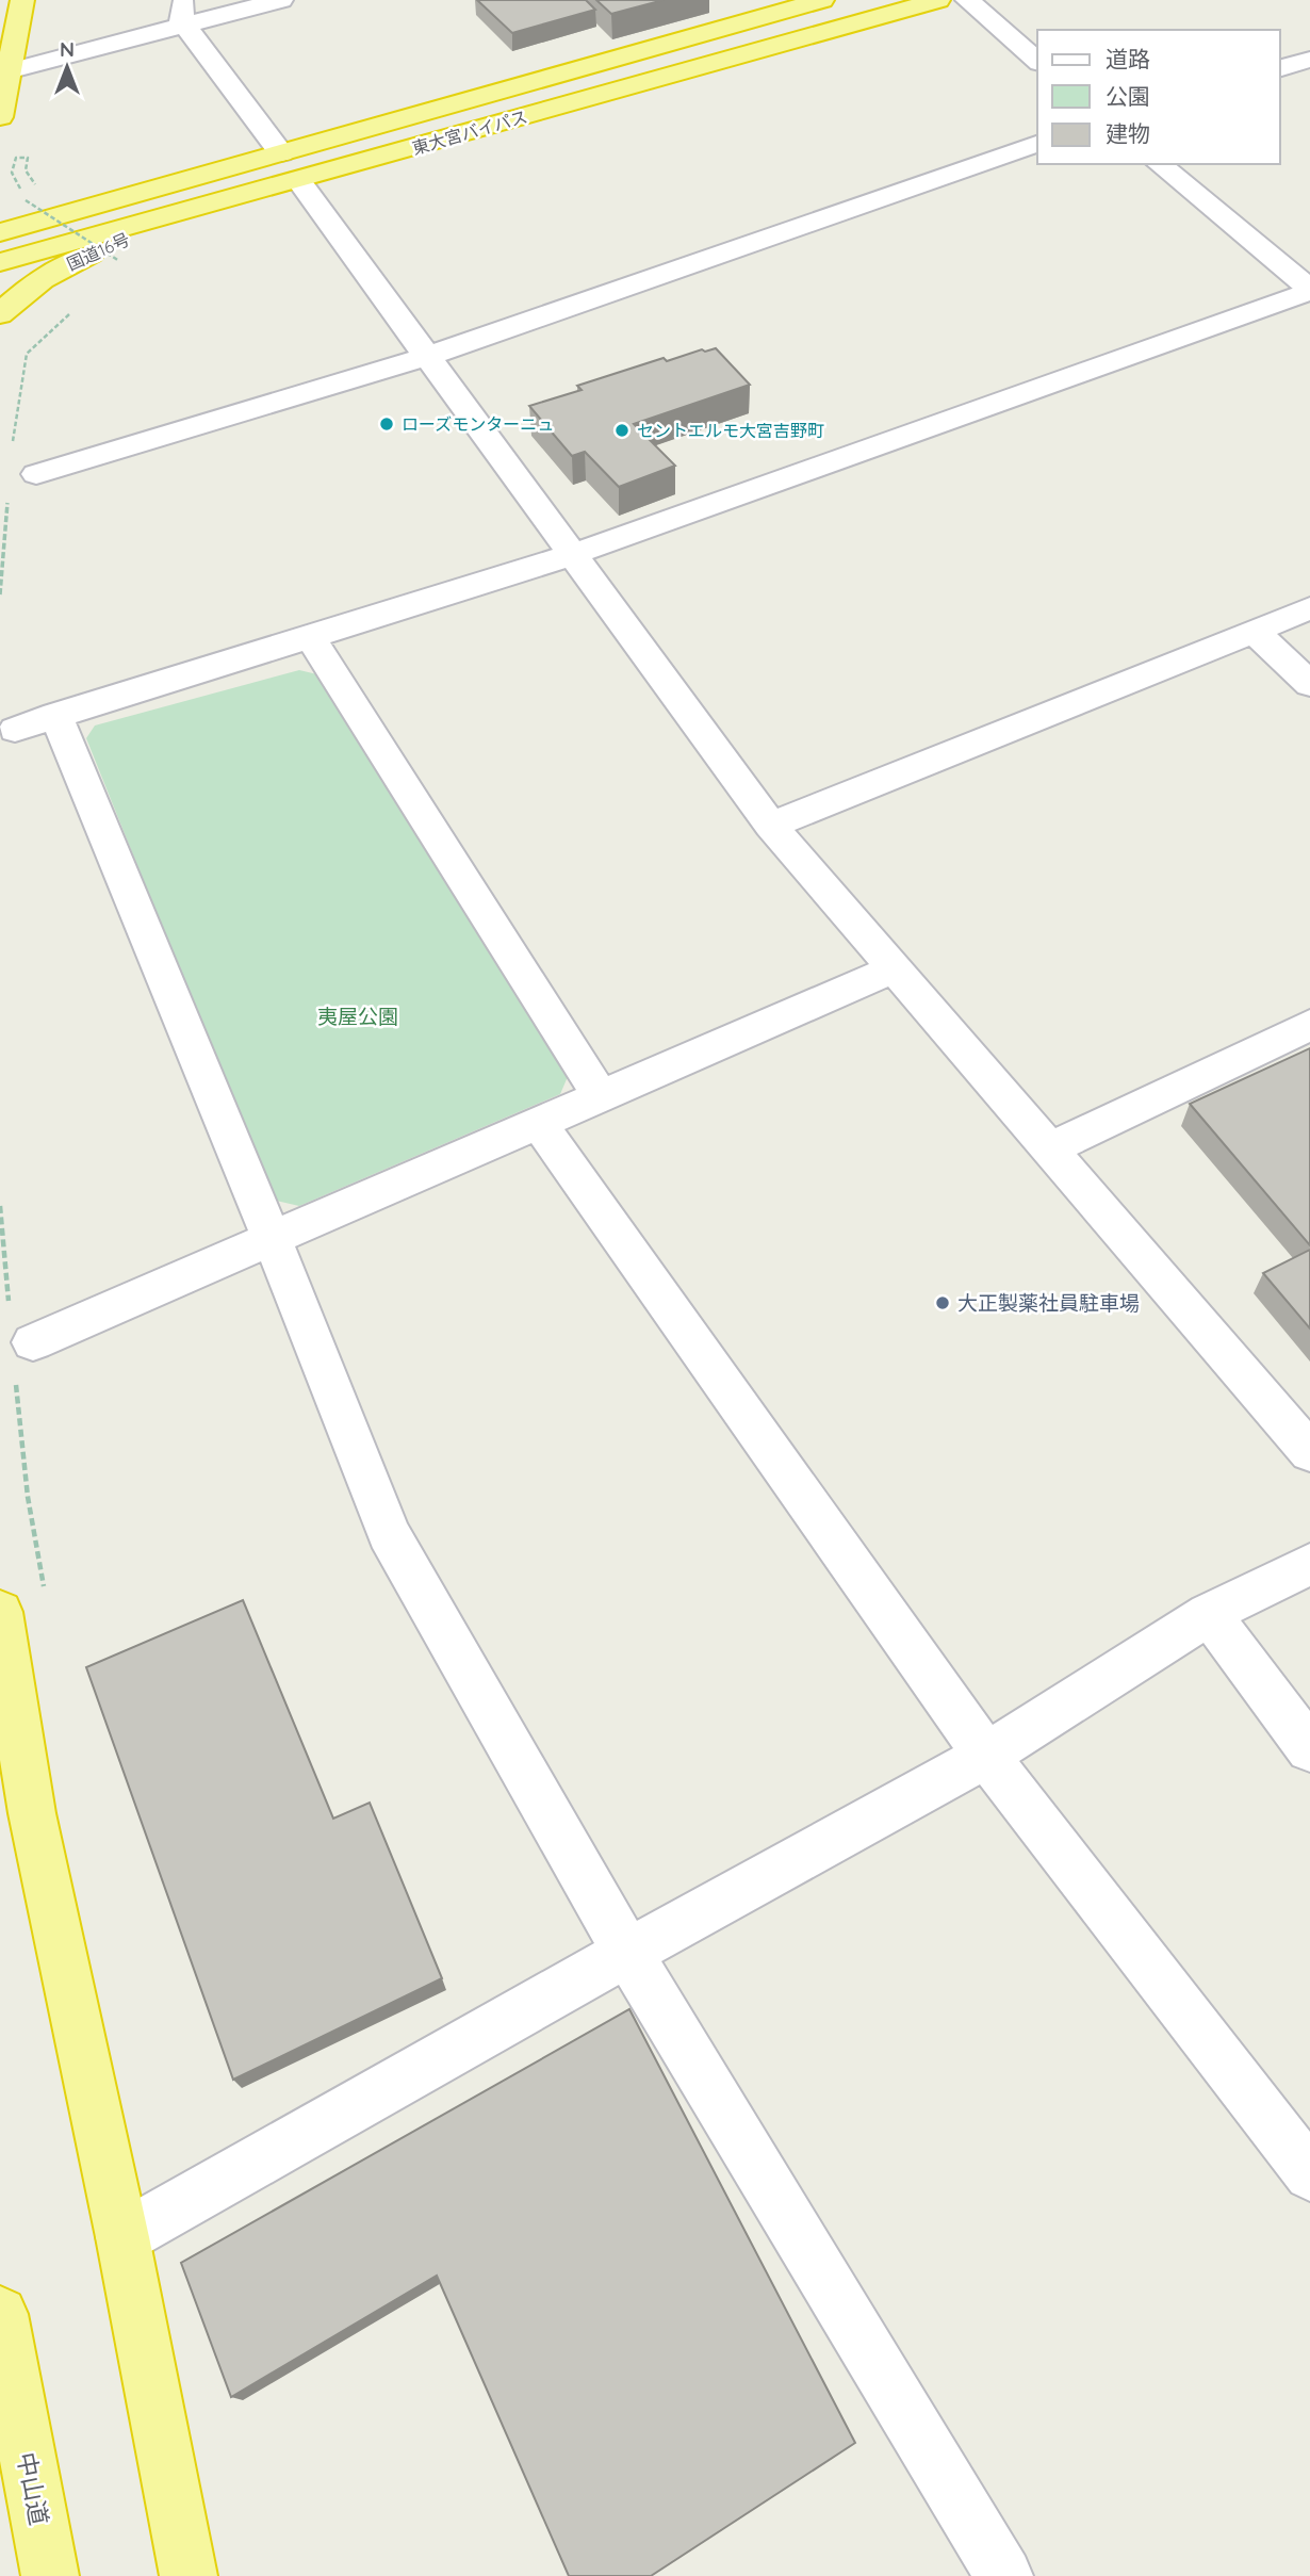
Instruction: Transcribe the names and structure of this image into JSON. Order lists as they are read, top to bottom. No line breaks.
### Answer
{"streets":{"highway":["東大宮バイパス","国道16号","中山道"]},"crossings":[["東大宮バイパス","国道16号"]],"parks":["夷屋公園"],"places":["ローズモンターニュ","セントエルモ大宮吉野町","大正製薬社員駐車場"],"legend":["道路","公園","建物"],"north":"top"}
